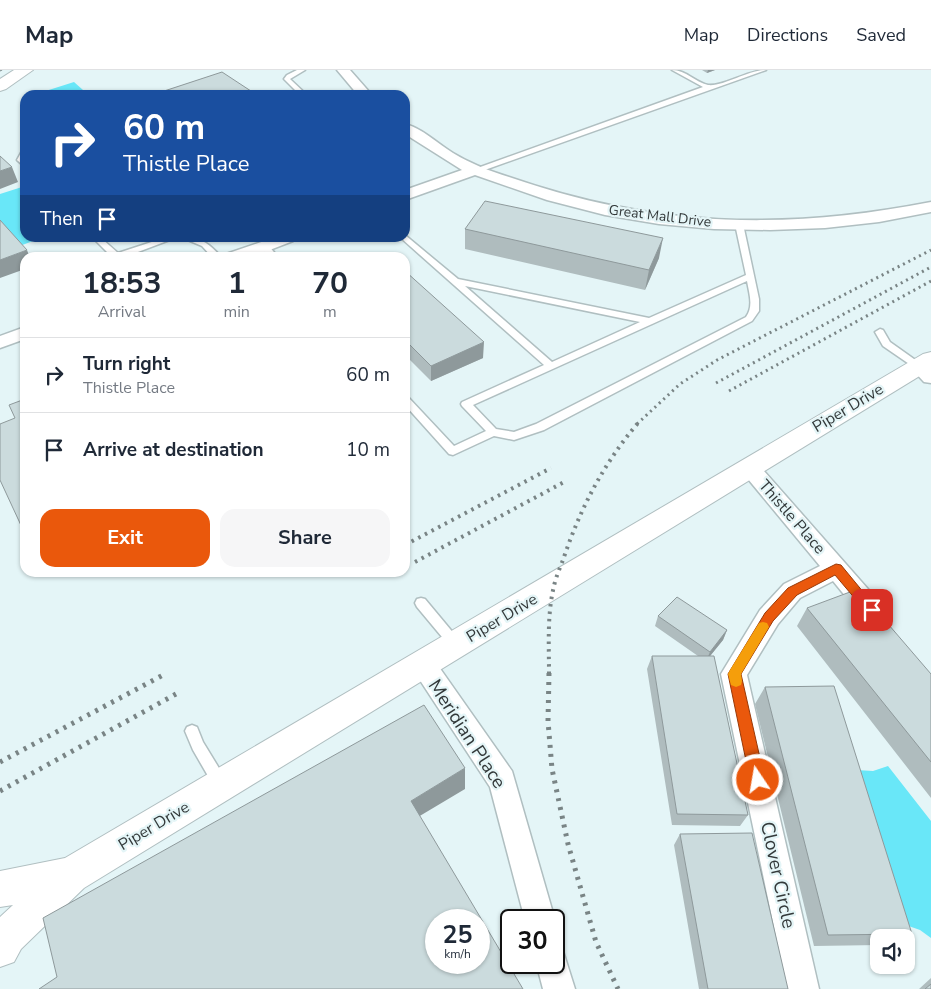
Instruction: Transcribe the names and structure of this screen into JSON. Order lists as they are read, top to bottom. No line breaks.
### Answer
{"streets":{"street":["Great Mall Drive","Piper Drive","Thistle Place","Meridian Place","Clover Circle"]},"crossings":[["Piper Drive","Thistle Place"],["Piper Drive","Meridian Place"],["Thistle Place","Clover Circle"]],"page":{"header":"Map","nav":["Map","Directions","Saved"],"turn":["60 m","Thistle Place"],"then":"Then","eta":["18:53","Arrival","1","min","70","m"],"list":[{"name":"Turn right","note":"Thistle Place","value":"60 m"},{"name":"Arrive at destination","value":"10 m"}],"buttons":["Exit","Share"],"speed":"25 km/h","limit":"30"}}
